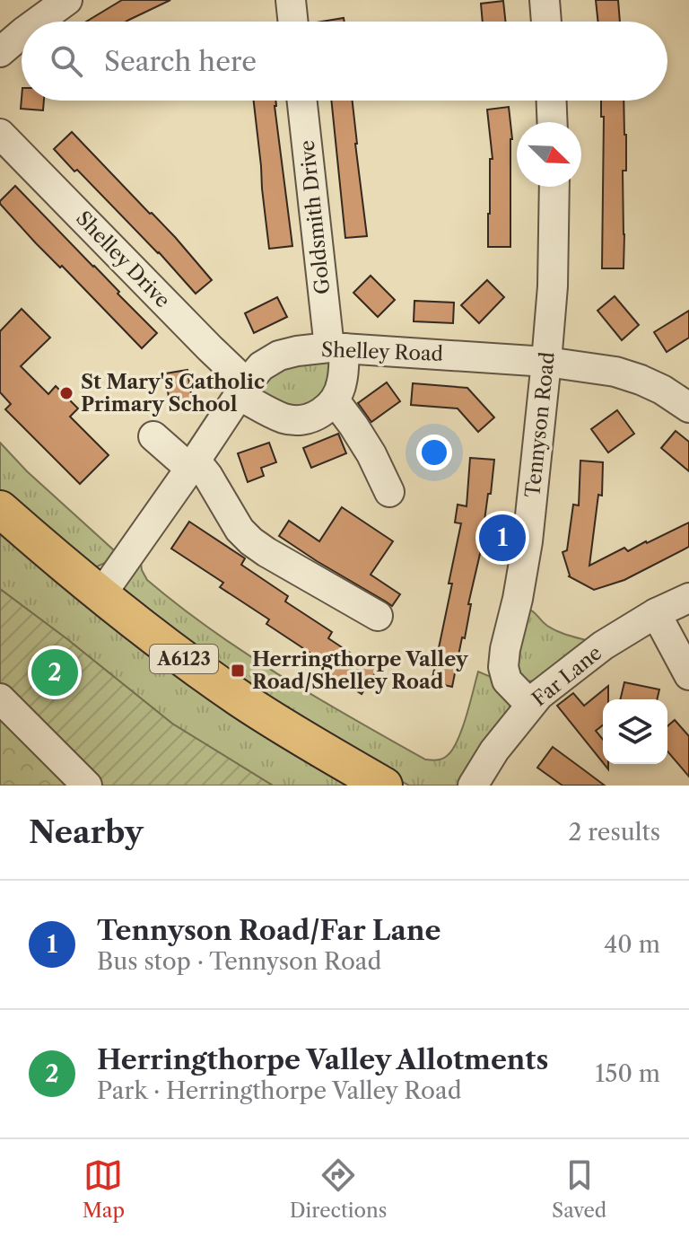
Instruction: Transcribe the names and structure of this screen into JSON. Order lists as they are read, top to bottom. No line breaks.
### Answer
{"streets":{"main road":["A6123"],"street":["Goldsmith Drive","Shelley Drive","Shelley Road","Tennyson Road","Far Lane"]},"crossings":[["Goldsmith Drive","Shelley Drive"],["Goldsmith Drive","Shelley Road"],["Shelley Drive","Shelley Road"],["Shelley Road","Tennyson Road"],["Shelley Road","A6123"],["Tennyson Road","Far Lane"]],"places":{"other":["St Mary's Catholic Primary School"],"transit":["Herringthorpe Valley Road/Shelley Road"]},"north":"bottom right","page":{"search":"Search here","pins":["1","2"],"heading":["Nearby","2 results"],"list":[{"mark":"1","name":"Tennyson Road/Far Lane","note":"Bus stop · Tennyson Road","value":"40 m"},{"mark":"2","name":"Herringthorpe Valley Allotments","note":"Park · Herringthorpe Valley Road","value":"150 m"}],"nav":["Map","Directions","Saved"]}}
